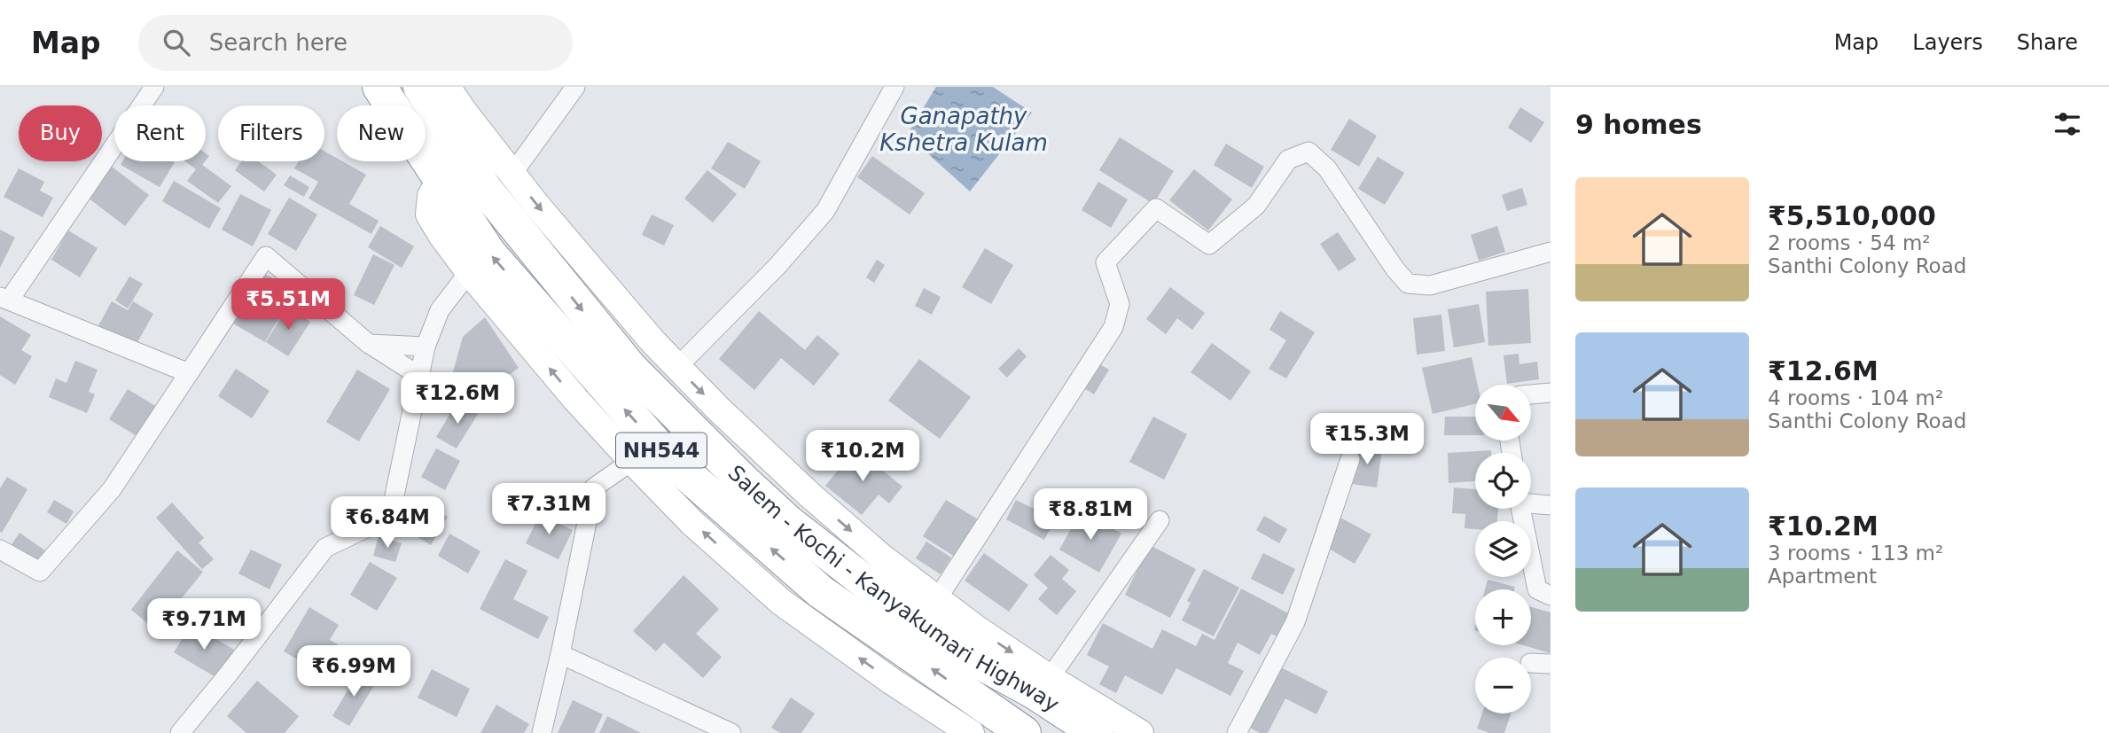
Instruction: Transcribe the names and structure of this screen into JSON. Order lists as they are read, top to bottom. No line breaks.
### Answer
{"streets":{"highway":["NH544","Salem - Kochi - Kanyakumari Highway"]},"water":["Ganapathy Kshetra Kulam"],"north":"bottom right","page":{"header":"Map","search":"Search here","nav":["Map","Layers","Share"],"heading":"9 homes","chip":["Buy","Rent","Filters","New"],"list":[{"name":"₹5,510,000","note":"2 rooms · 54 m² · Santhi Colony Road"},{"name":"₹12.6M","note":"4 rooms · 104 m² · Santhi Colony Road"},{"name":"₹10.2M","note":"3 rooms · 113 m² · Apartment"}],"price":["₹5.51M","₹12.6M","₹15.3M","₹10.2M","₹7.31M","₹8.81M","₹6.84M","₹9.71M","₹6.99M"],"map_buttons":["+","−"]}}
